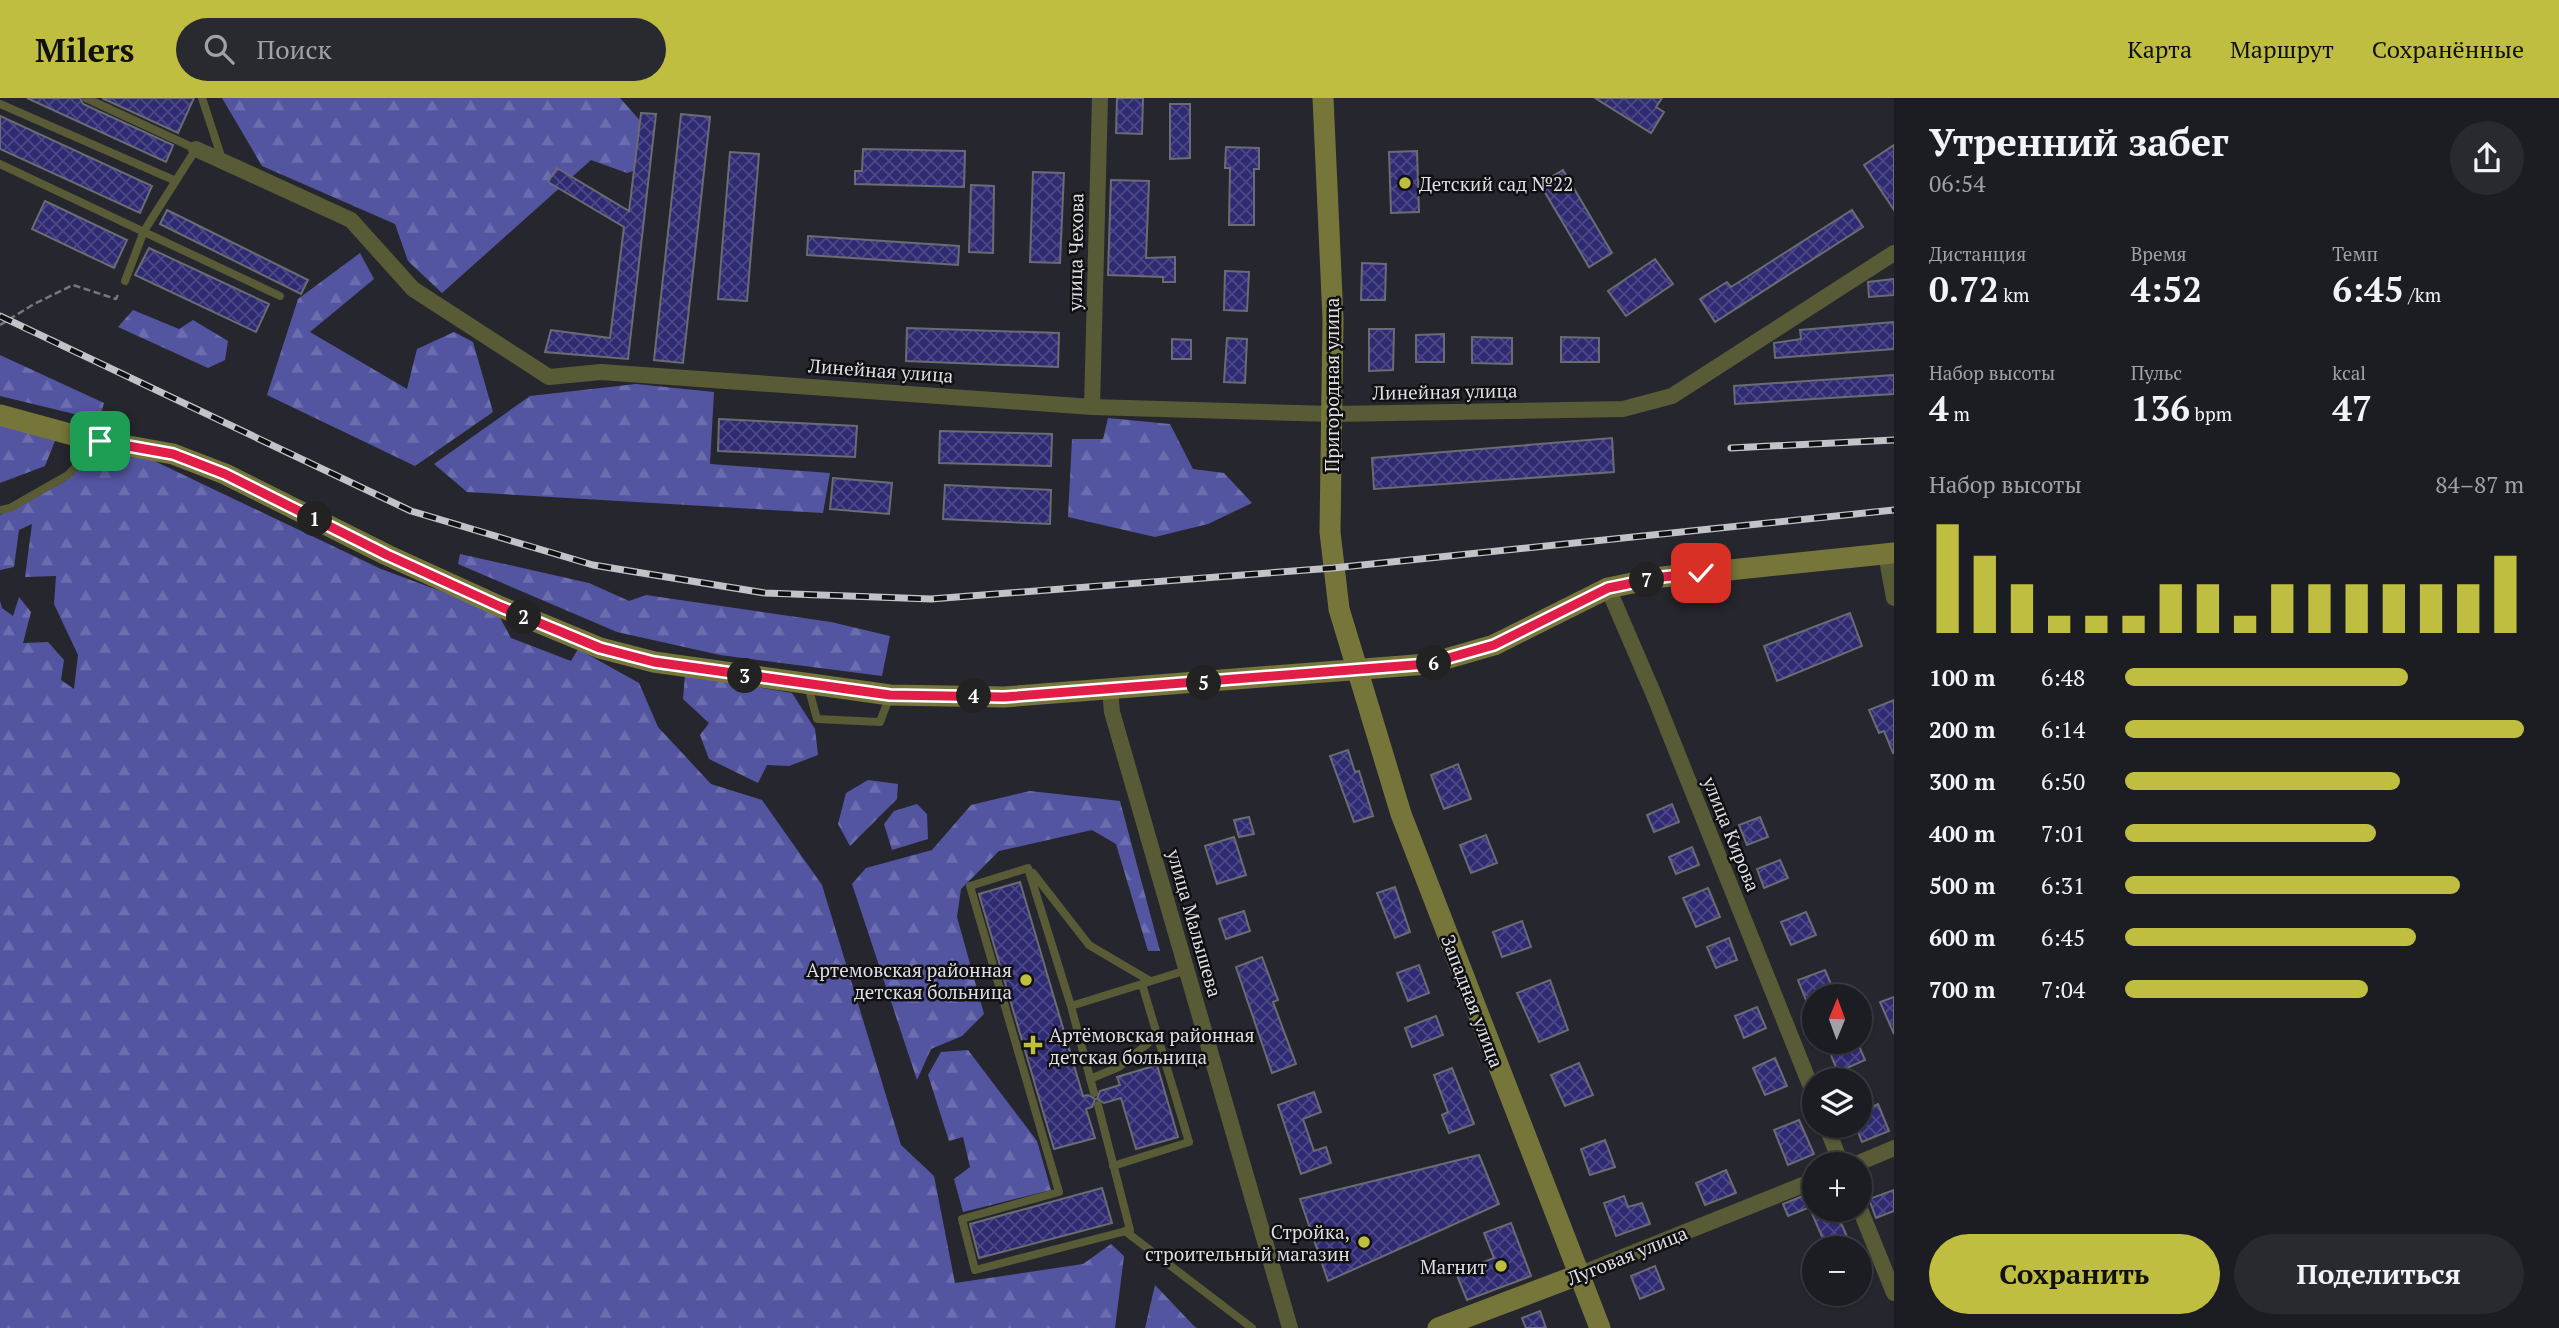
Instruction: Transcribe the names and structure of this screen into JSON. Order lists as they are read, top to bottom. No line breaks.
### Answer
{"streets":{"main road":["Пригородная улица","Западная улица","Луговая улица"],"street":["улица Чехова","Линейная улица","улица Кирова","улица Малышева"]},"crossings":[["улица Чехова","Линейная улица"],["Линейная улица","Пригородная улица"],["Пригородная улица","Западная улица"],["Западная улица","Луговая улица"]],"places":{"other":["Детский сад №22","Артемовская районная детская больница","Стройка, строительный магазин","Магнит"],"health":["Артёмовская районная детская больница"]},"north":"top","page":{"header":"Milers","search":"Поиск","nav":["Карта","Маршрут","Сохранённые"],"heading":["Утренний забег","06:54"],"stats":[["Дистанция","0.72 km"],["Время","4:52"],["Темп","6:45 /km"],["Набор высоты","4 m"],["Пульс","136 bpm"],["kcal","47"]],"chart":["Набор высоты","84–87 m"],"pins":["1","7","2","6","3","5","4"],"list":[{"name":"100 m","note":"6:48"},{"name":"200 m","note":"6:14"},{"name":"300 m","note":"6:50"},{"name":"400 m","note":"7:01"},{"name":"500 m","note":"6:31"},{"name":"600 m","note":"6:45"},{"name":"700 m","note":"7:04"}],"map_buttons":["+","−"],"buttons":["Сохранить","Поделиться"]}}
